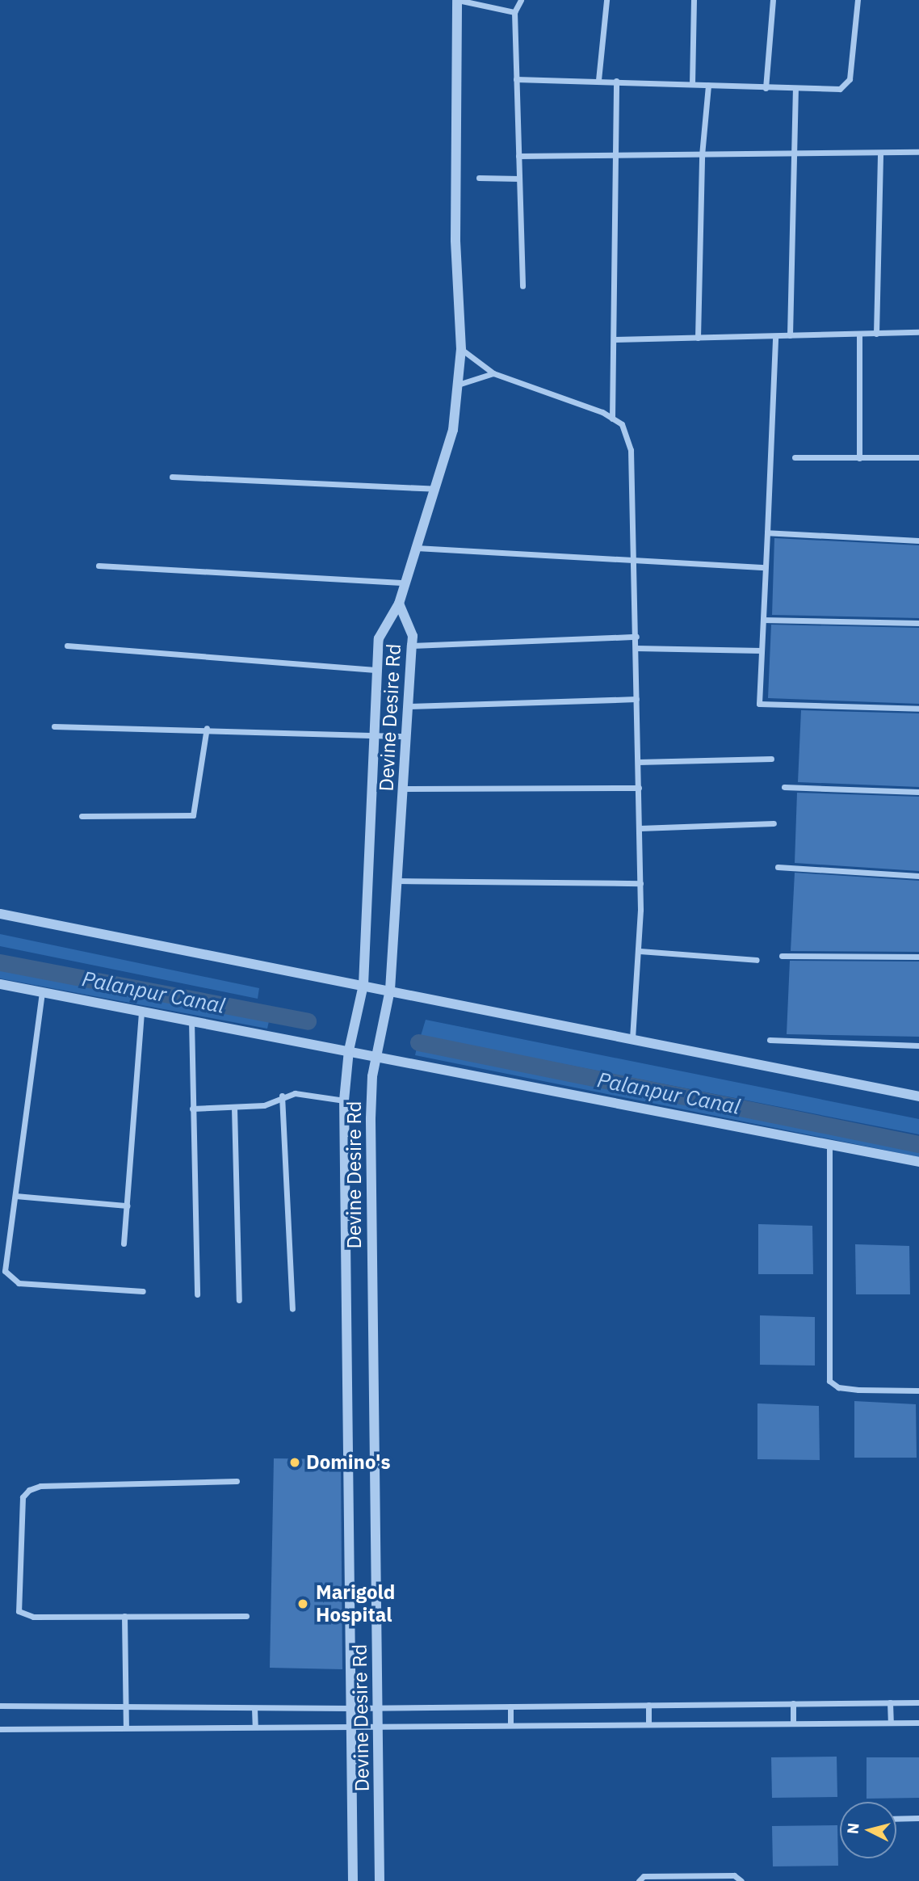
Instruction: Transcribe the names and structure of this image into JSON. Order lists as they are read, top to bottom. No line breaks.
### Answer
{"streets":{"street":["Devine Desire Rd"]},"water":["Palanpur Canal"],"places":["Domino's","Marigold Hospital"],"north":"left"}
